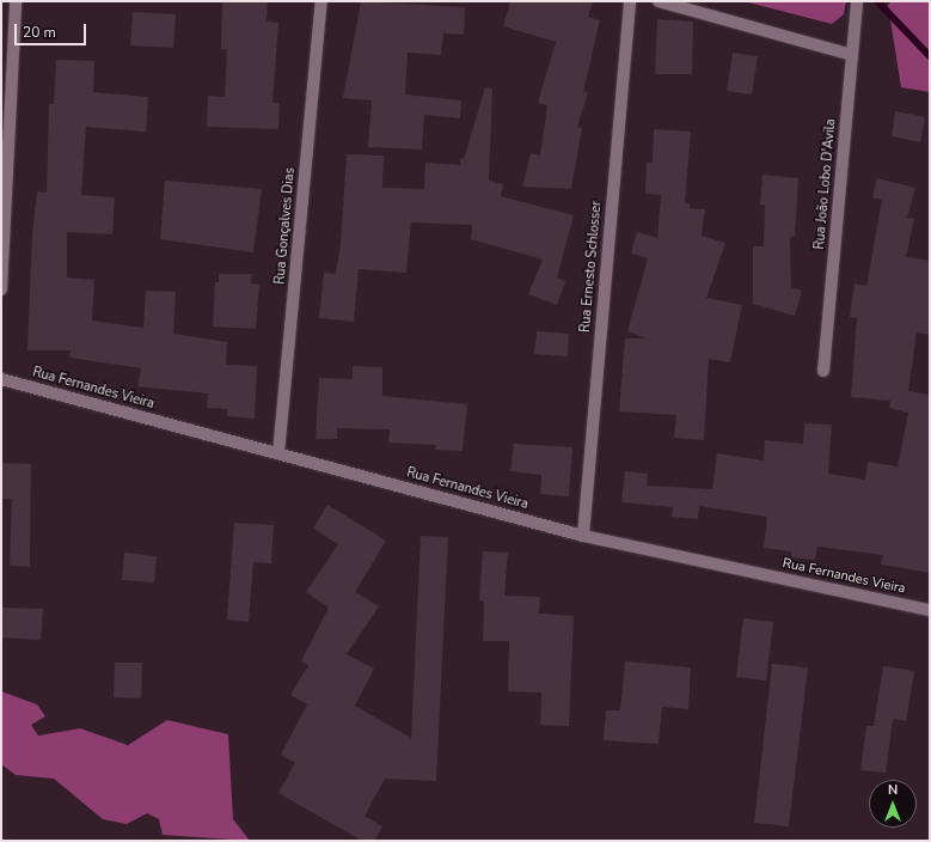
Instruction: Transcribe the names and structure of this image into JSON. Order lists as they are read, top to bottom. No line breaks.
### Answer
{"streets":{"street":["Rua João Lobo D'Avila","Rua Gonçalves Dias","Rua Ernesto Schlosser","Rua Fernandes Vieira"]},"crossings":[["Rua Gonçalves Dias","Rua Fernandes Vieira"],["Rua Ernesto Schlosser","Rua Fernandes Vieira"]],"scale_bar":"20 m","north":"top"}
